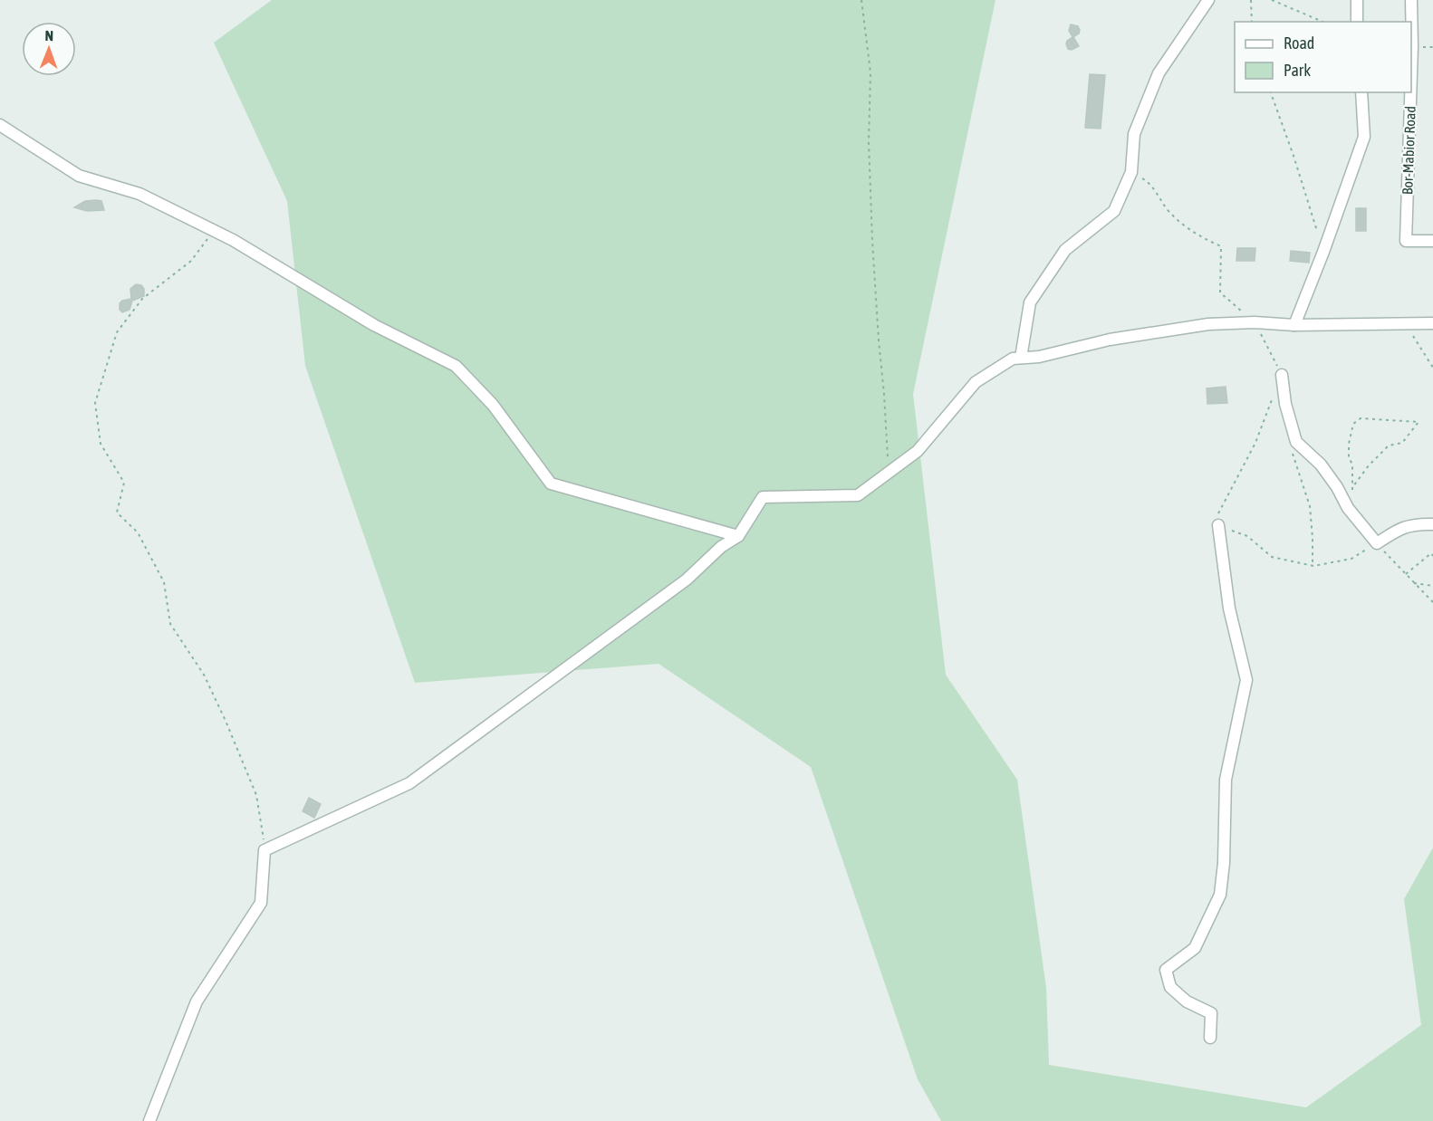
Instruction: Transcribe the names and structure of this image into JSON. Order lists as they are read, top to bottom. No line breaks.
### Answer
{"streets":{"street":["Bor-Mabior Road"]},"legend":["Road","Park"],"north":"top"}
